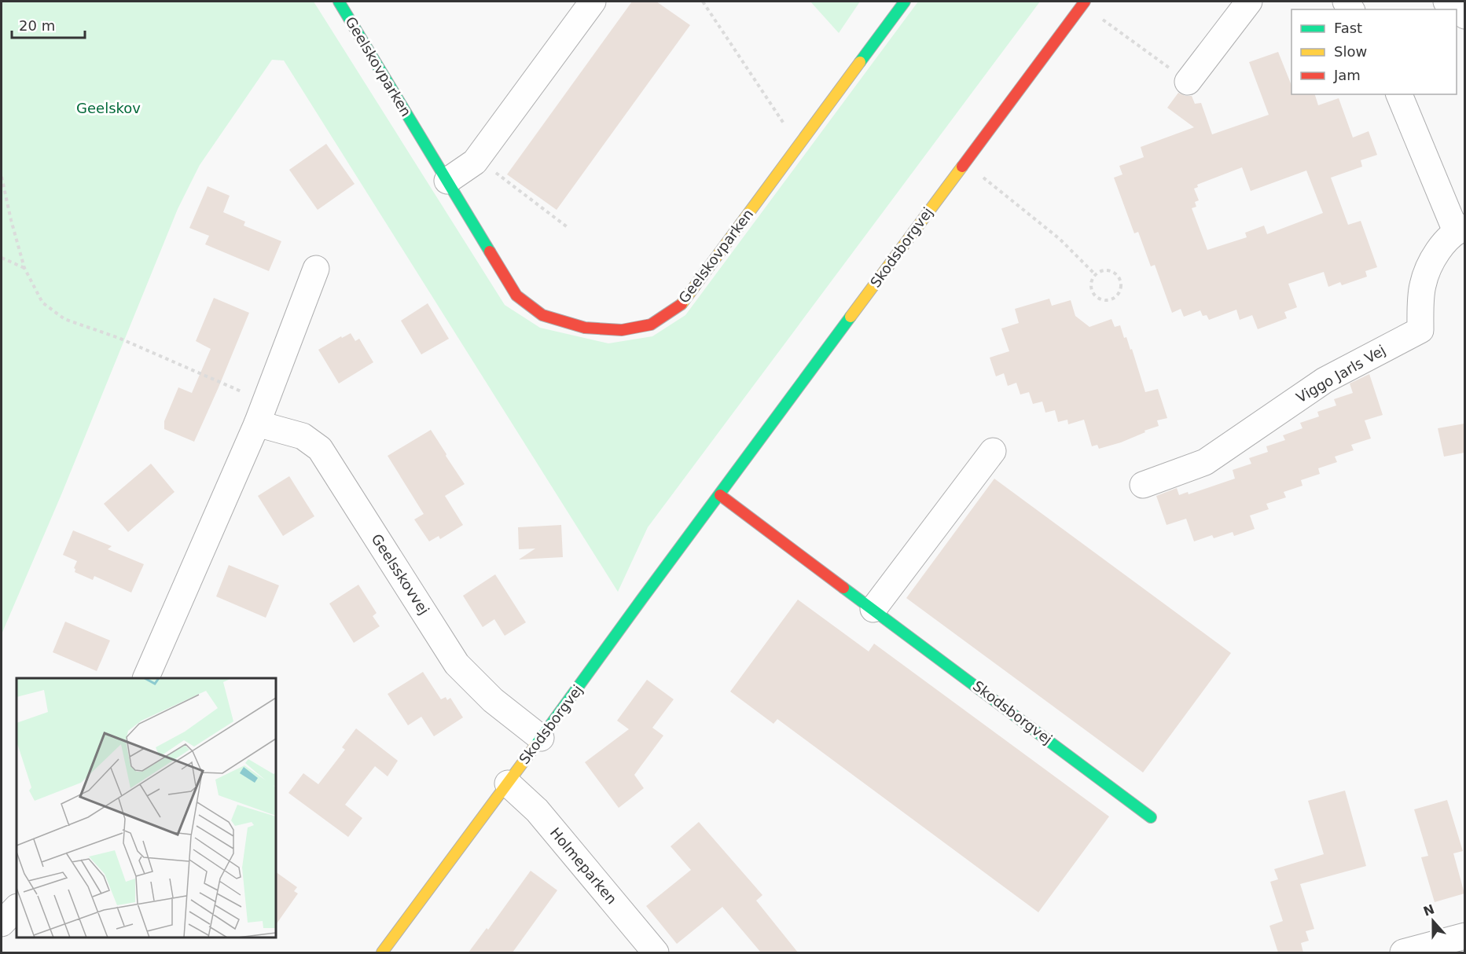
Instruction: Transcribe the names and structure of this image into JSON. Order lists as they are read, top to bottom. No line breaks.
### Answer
{"streets":{"street":["Geelskovparken","Skodsborgvej","Viggo Jarls Vej","Geelsskovvej","Holmeparken"]},"crossings":[["Skodsborgvej","Geelsskovvej"],["Skodsborgvej","Holmeparken"]],"parks":["Geelskov"],"legend":["Fast","Slow","Jam"],"scale_bar":"20 m","north":"top"}
